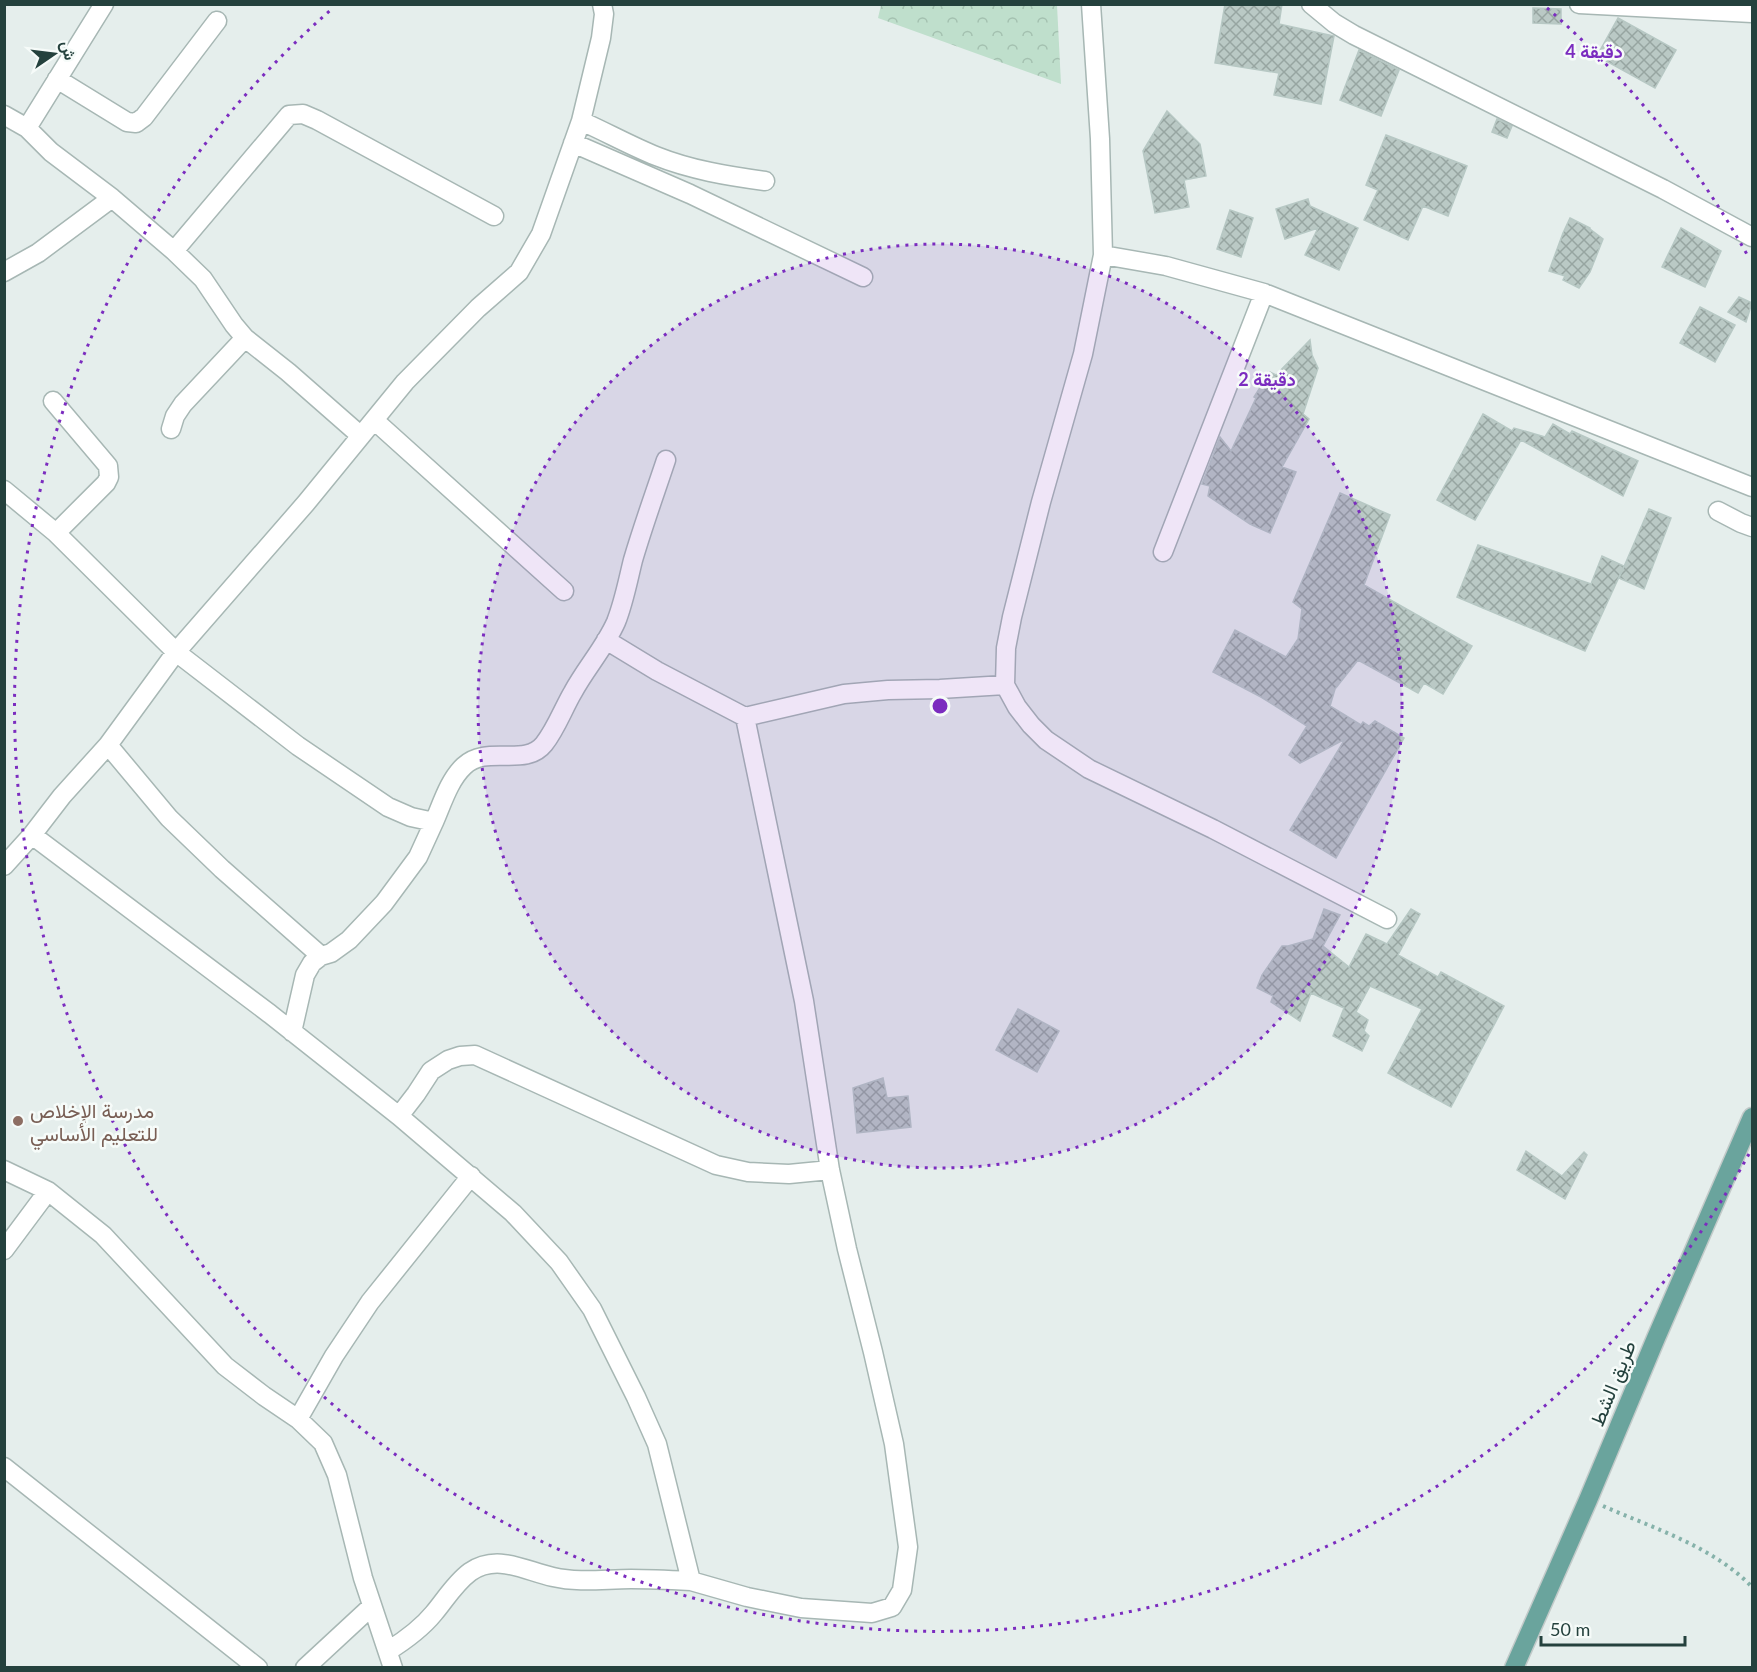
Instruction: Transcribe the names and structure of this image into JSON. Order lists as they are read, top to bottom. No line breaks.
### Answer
{"streets":{"main road":["طريق الشط"]},"places":["مدرسة الإخلاص للتعليم الأساسي"],"scale_bar":"50 m","north":"right","rings":["4 دقيقة","2 دقيقة"]}
